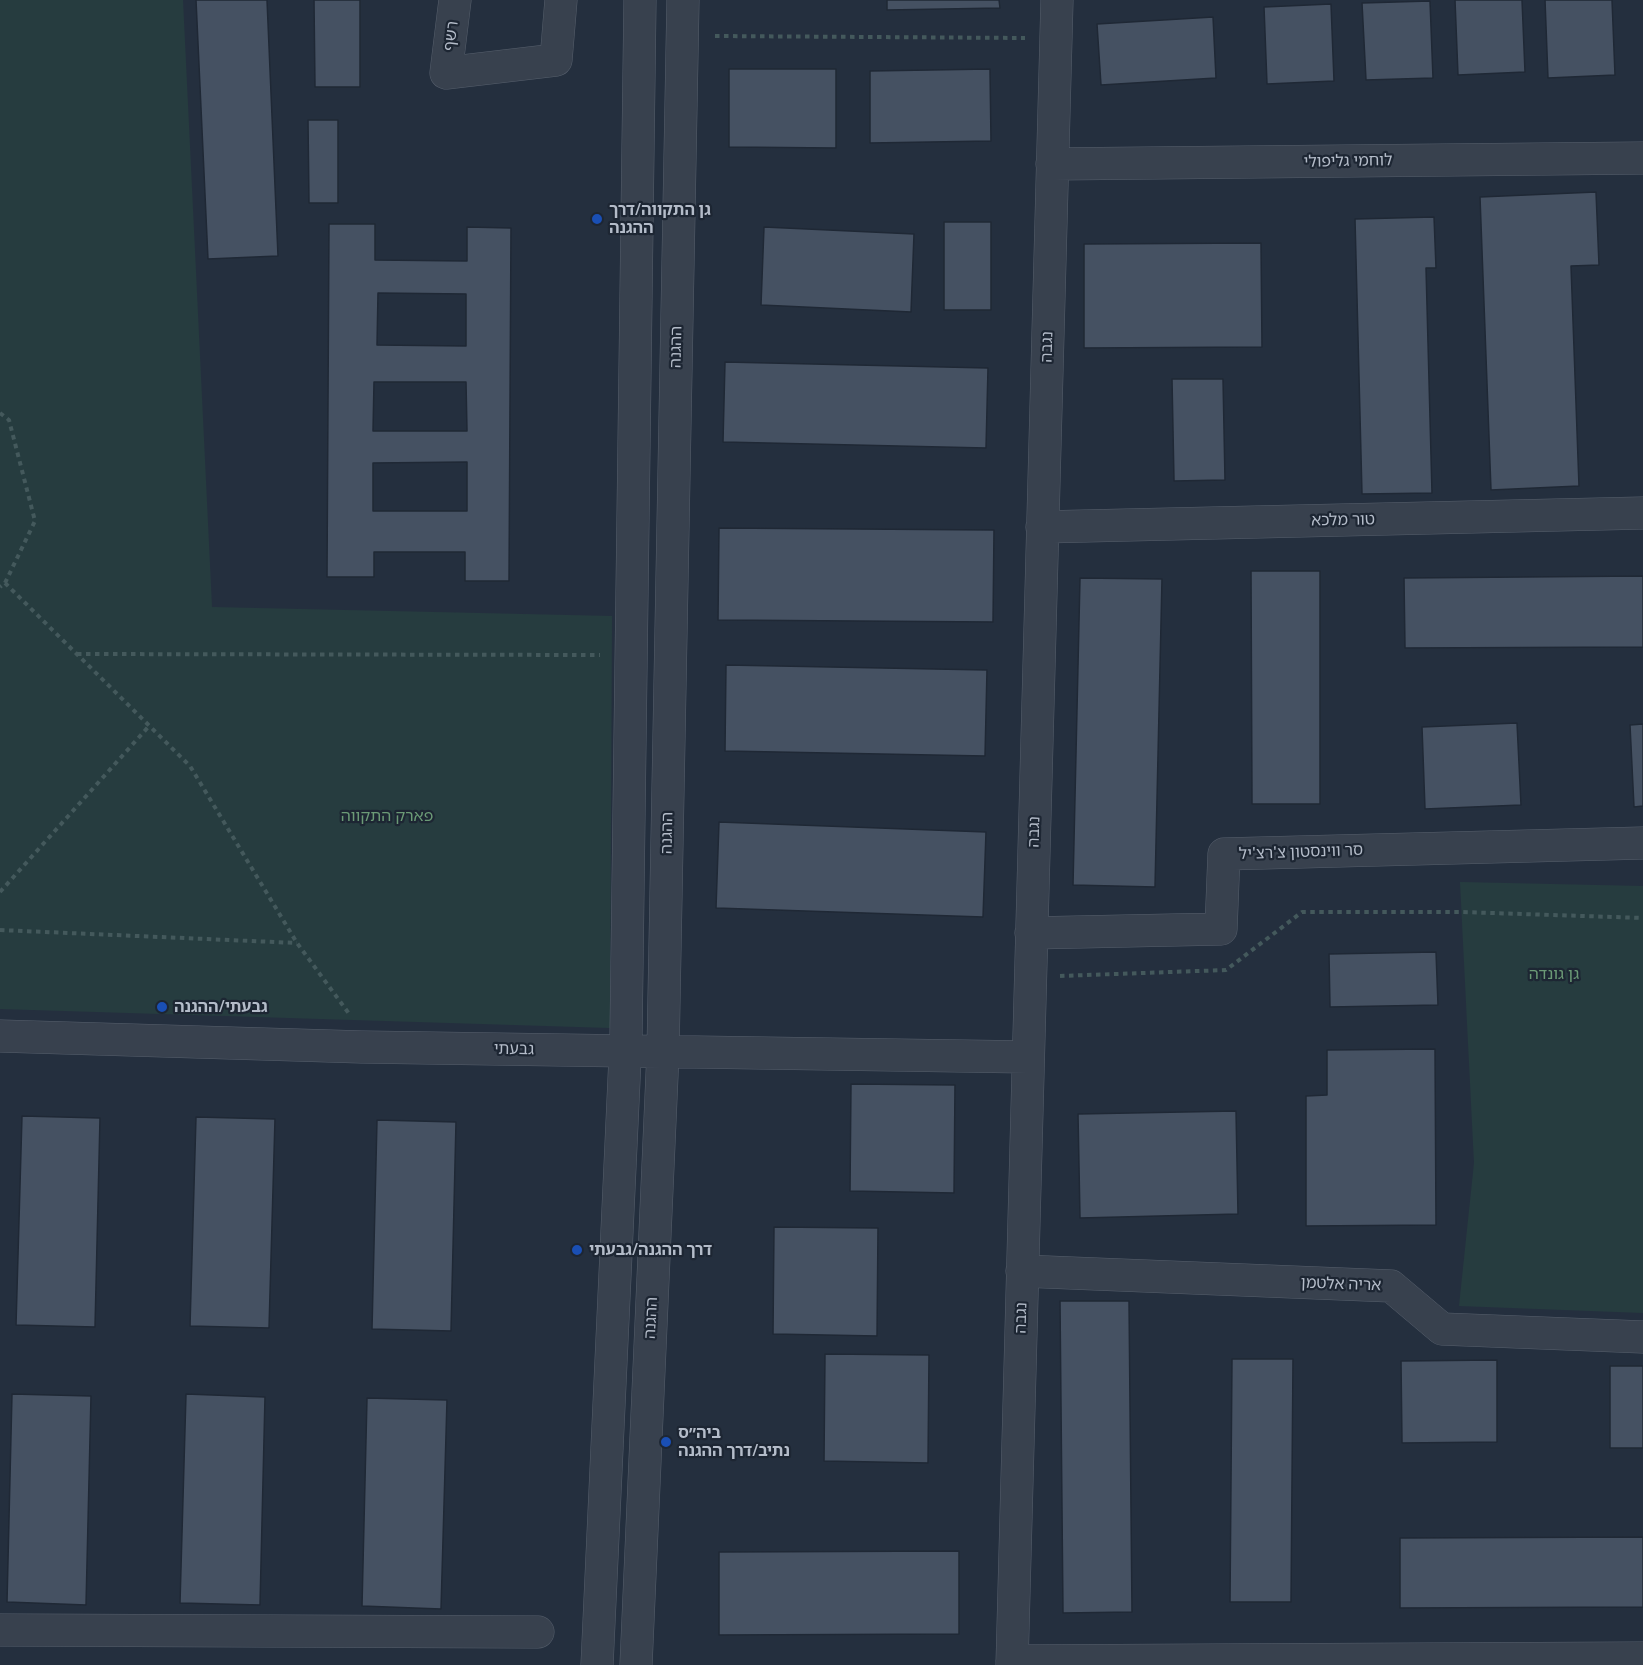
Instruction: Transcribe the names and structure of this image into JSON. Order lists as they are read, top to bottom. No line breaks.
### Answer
{"streets":{"street":["רשף","לוחמי גליפולי","ההגנה","נגבה","טור מלכא","סר ווינסטון צ'רצ'יל","גבעתי","אריה אלטמן"]},"crossings":[["לוחמי גליפולי","נגבה"],["ההגנה","גבעתי"],["נגבה","טור מלכא"],["נגבה","סר ווינסטון צ'רצ'יל"],["נגבה","גבעתי"],["נגבה","אריה אלטמן"]],"parks":["פארק התקווה","גן גונדה"],"places":["גן התקווה/דרך ההגנה","גבעתי/ההגנה","דרך ההגנה/גבעתי","ביה״ס נתיב/דרך ההגנה"]}
